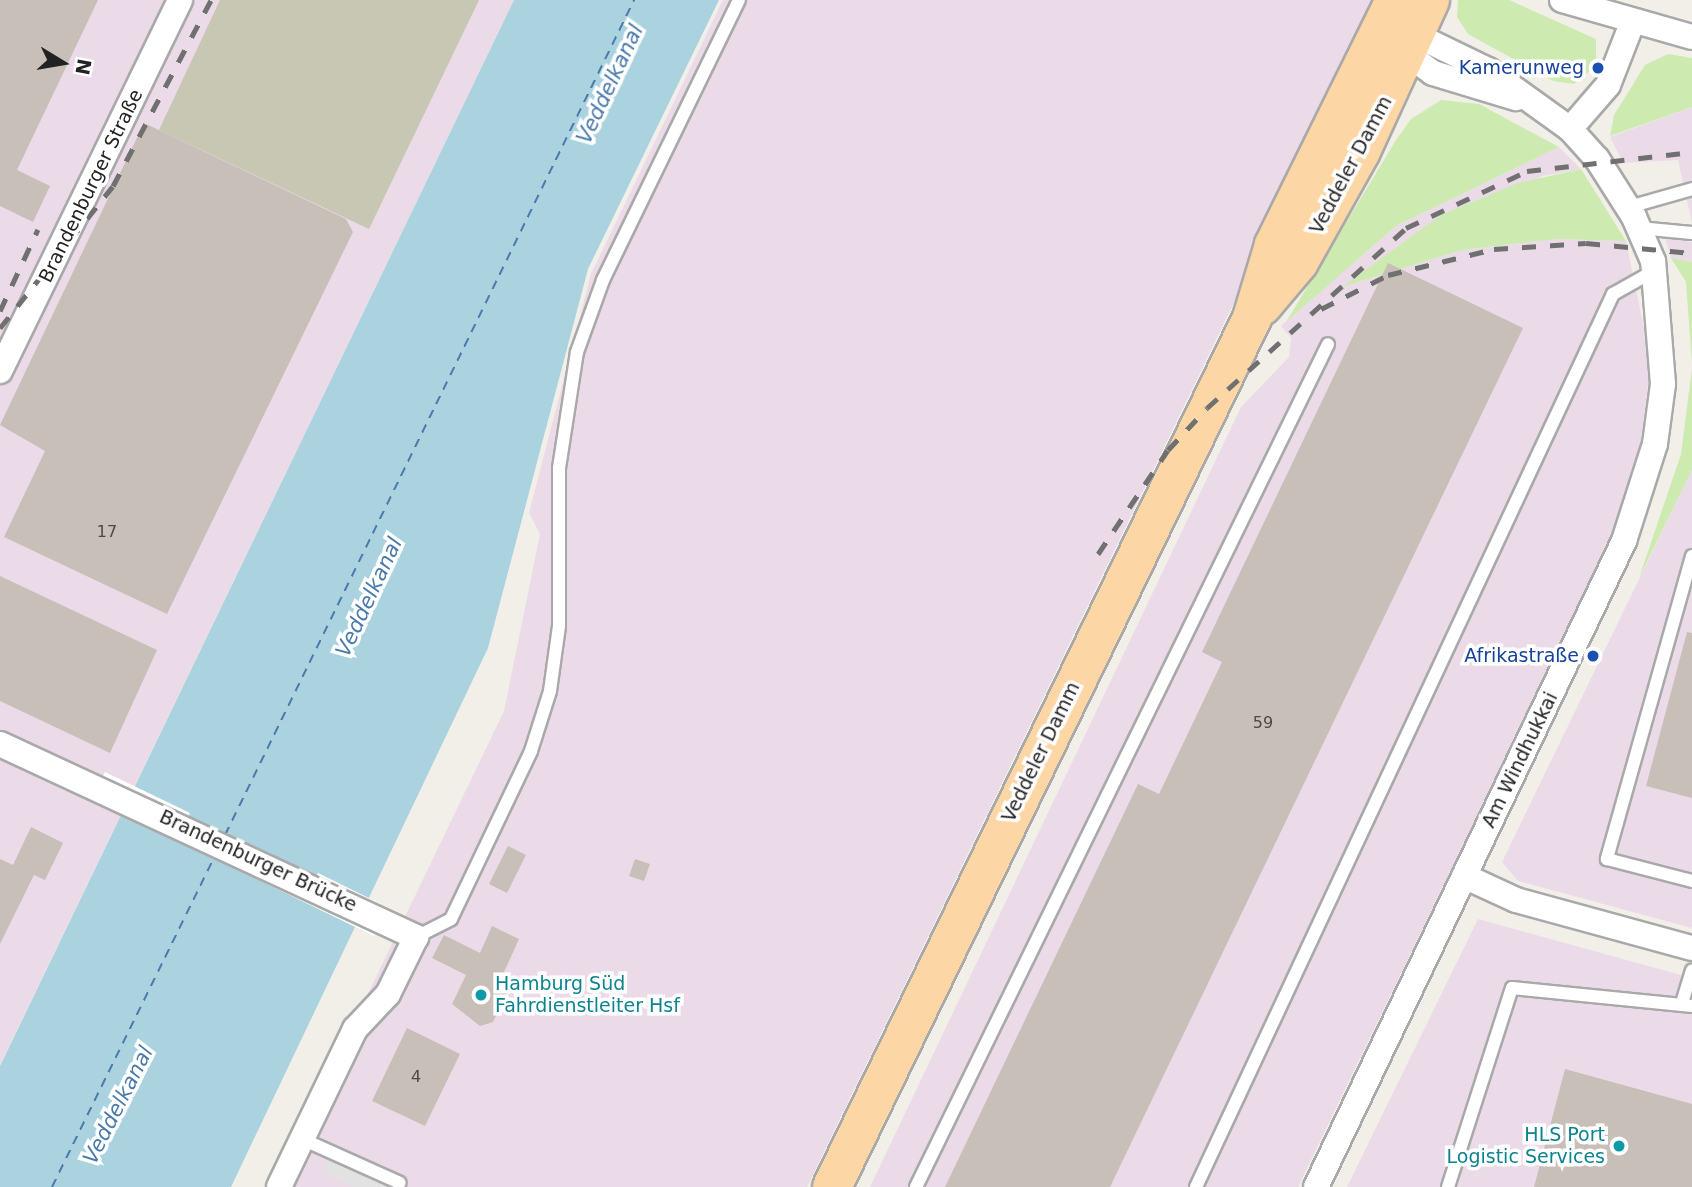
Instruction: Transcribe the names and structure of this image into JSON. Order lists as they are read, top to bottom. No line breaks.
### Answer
{"streets":{"main road":["Veddeler Damm"],"street":["Brandenburger Straße","Am Windhukkai","Brandenburger Brücke"]},"crossings":[["Veddeler Damm","Am Windhukkai"]],"water":["Veddelkanal"],"places":["Kamerunweg","Afrikastraße","Hamburg Süd Fahrdienstleiter Hsf","HLS Port Logistic Services"],"house_numbers":["17","59","4"],"north":"right"}
